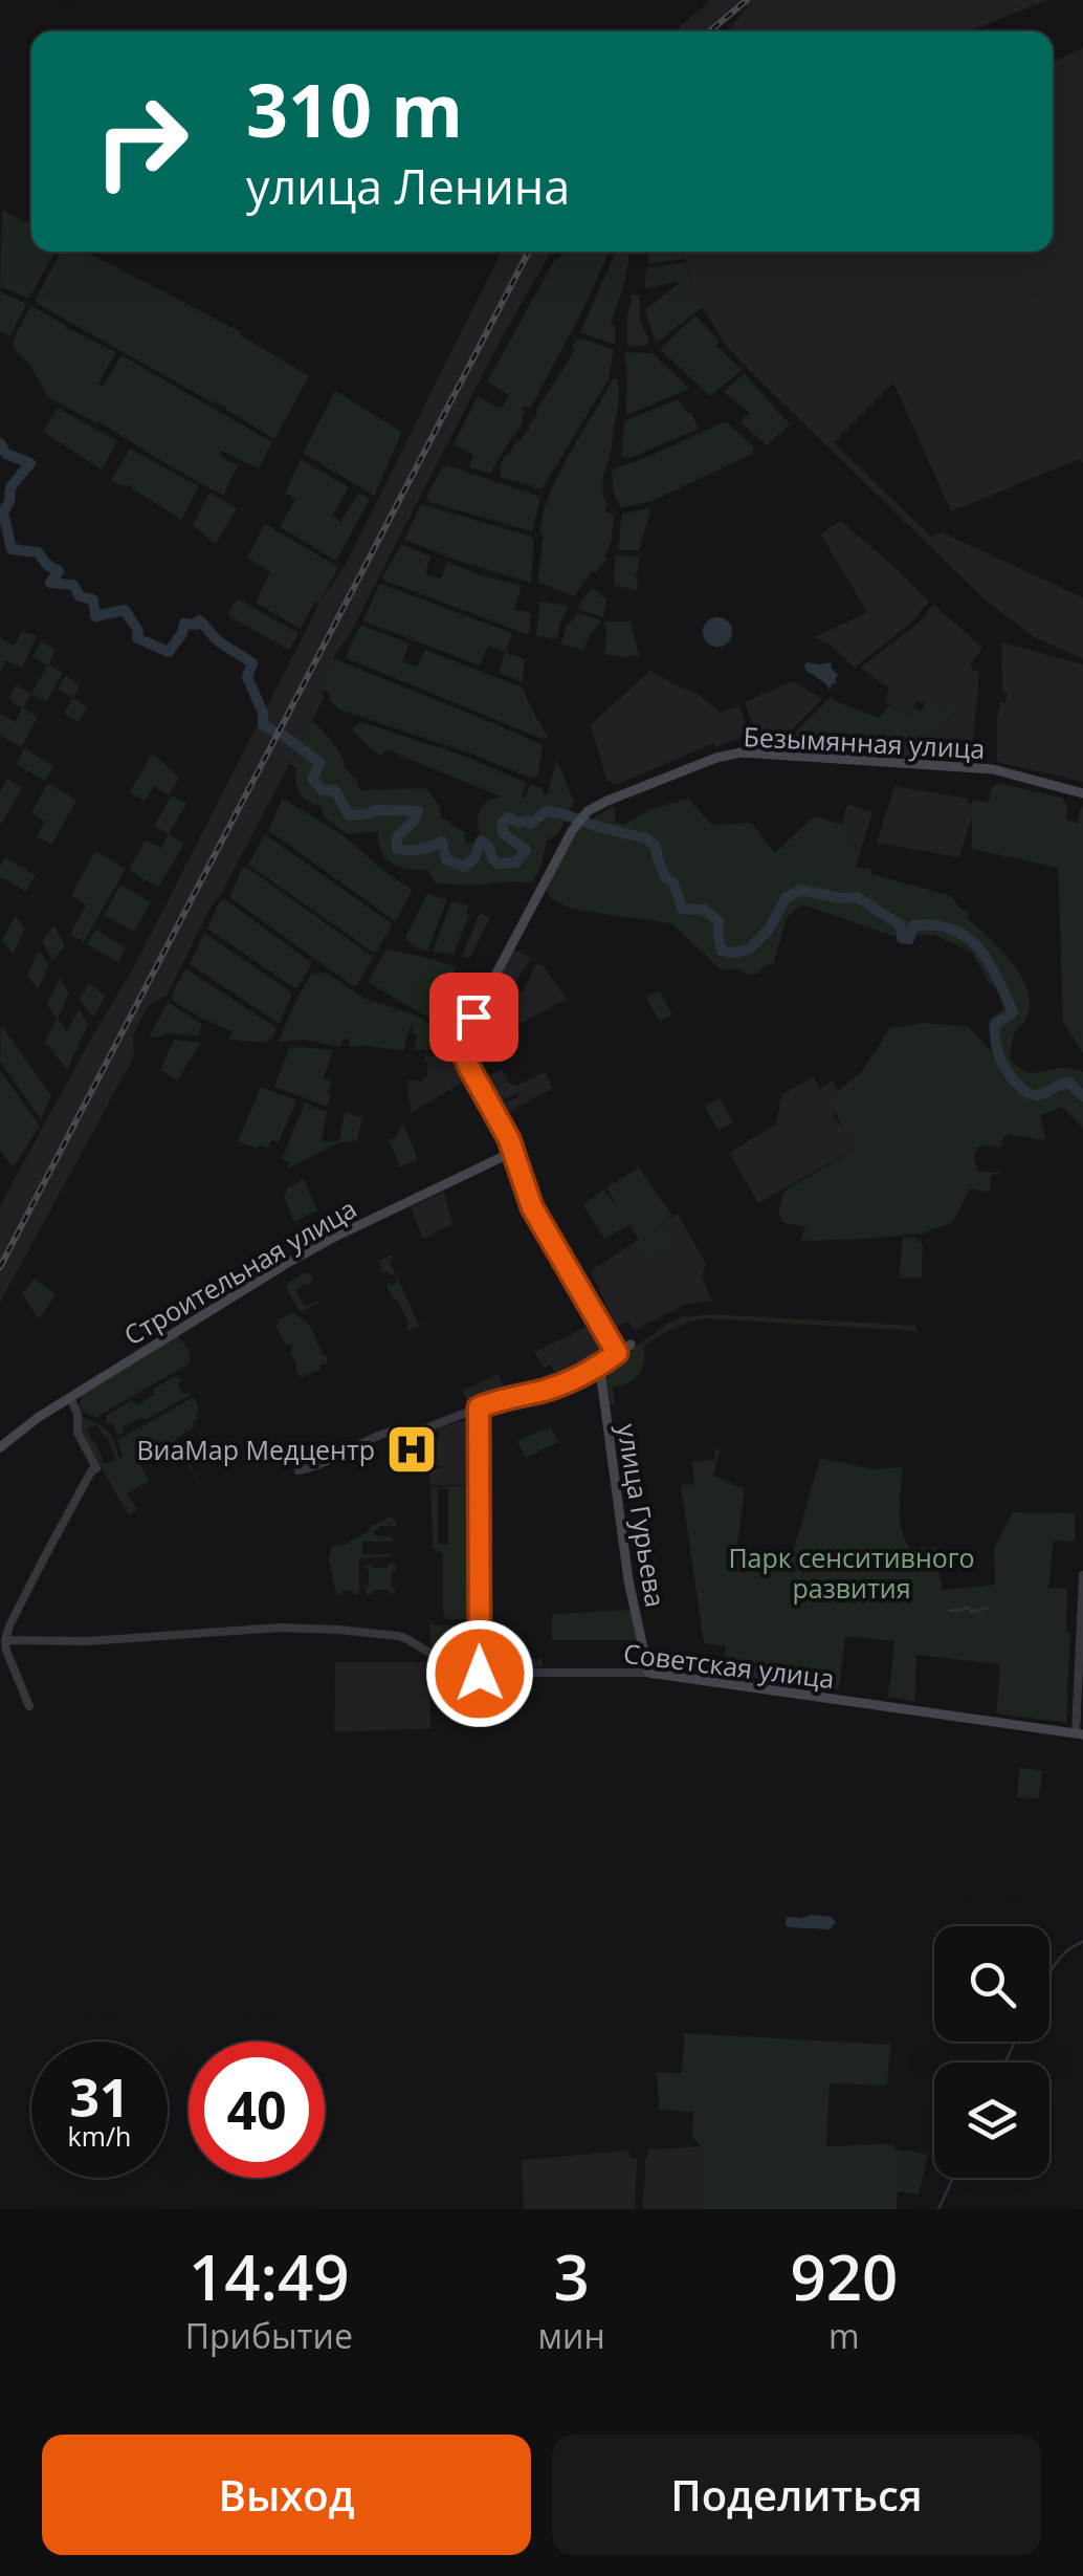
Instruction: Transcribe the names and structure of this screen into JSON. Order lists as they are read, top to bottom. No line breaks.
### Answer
{"streets":{"main road":["Безымянная улица","Строительная улица","улица Гурьева","Советская улица"]},"crossings":[["Безымянная улица","Строительная улица"],["улица Гурьева","Советская улица"]],"parks":["Парк сенситивного развития"],"places":{"hospital":["ВиаМар Медцентр"]},"page":{"turn":["310 m","улица Ленина"],"speed":"31 km/h","limit":"40","eta":["14:49","Прибытие","3","мин","920","m"],"buttons":["Выход","Поделиться"]}}
